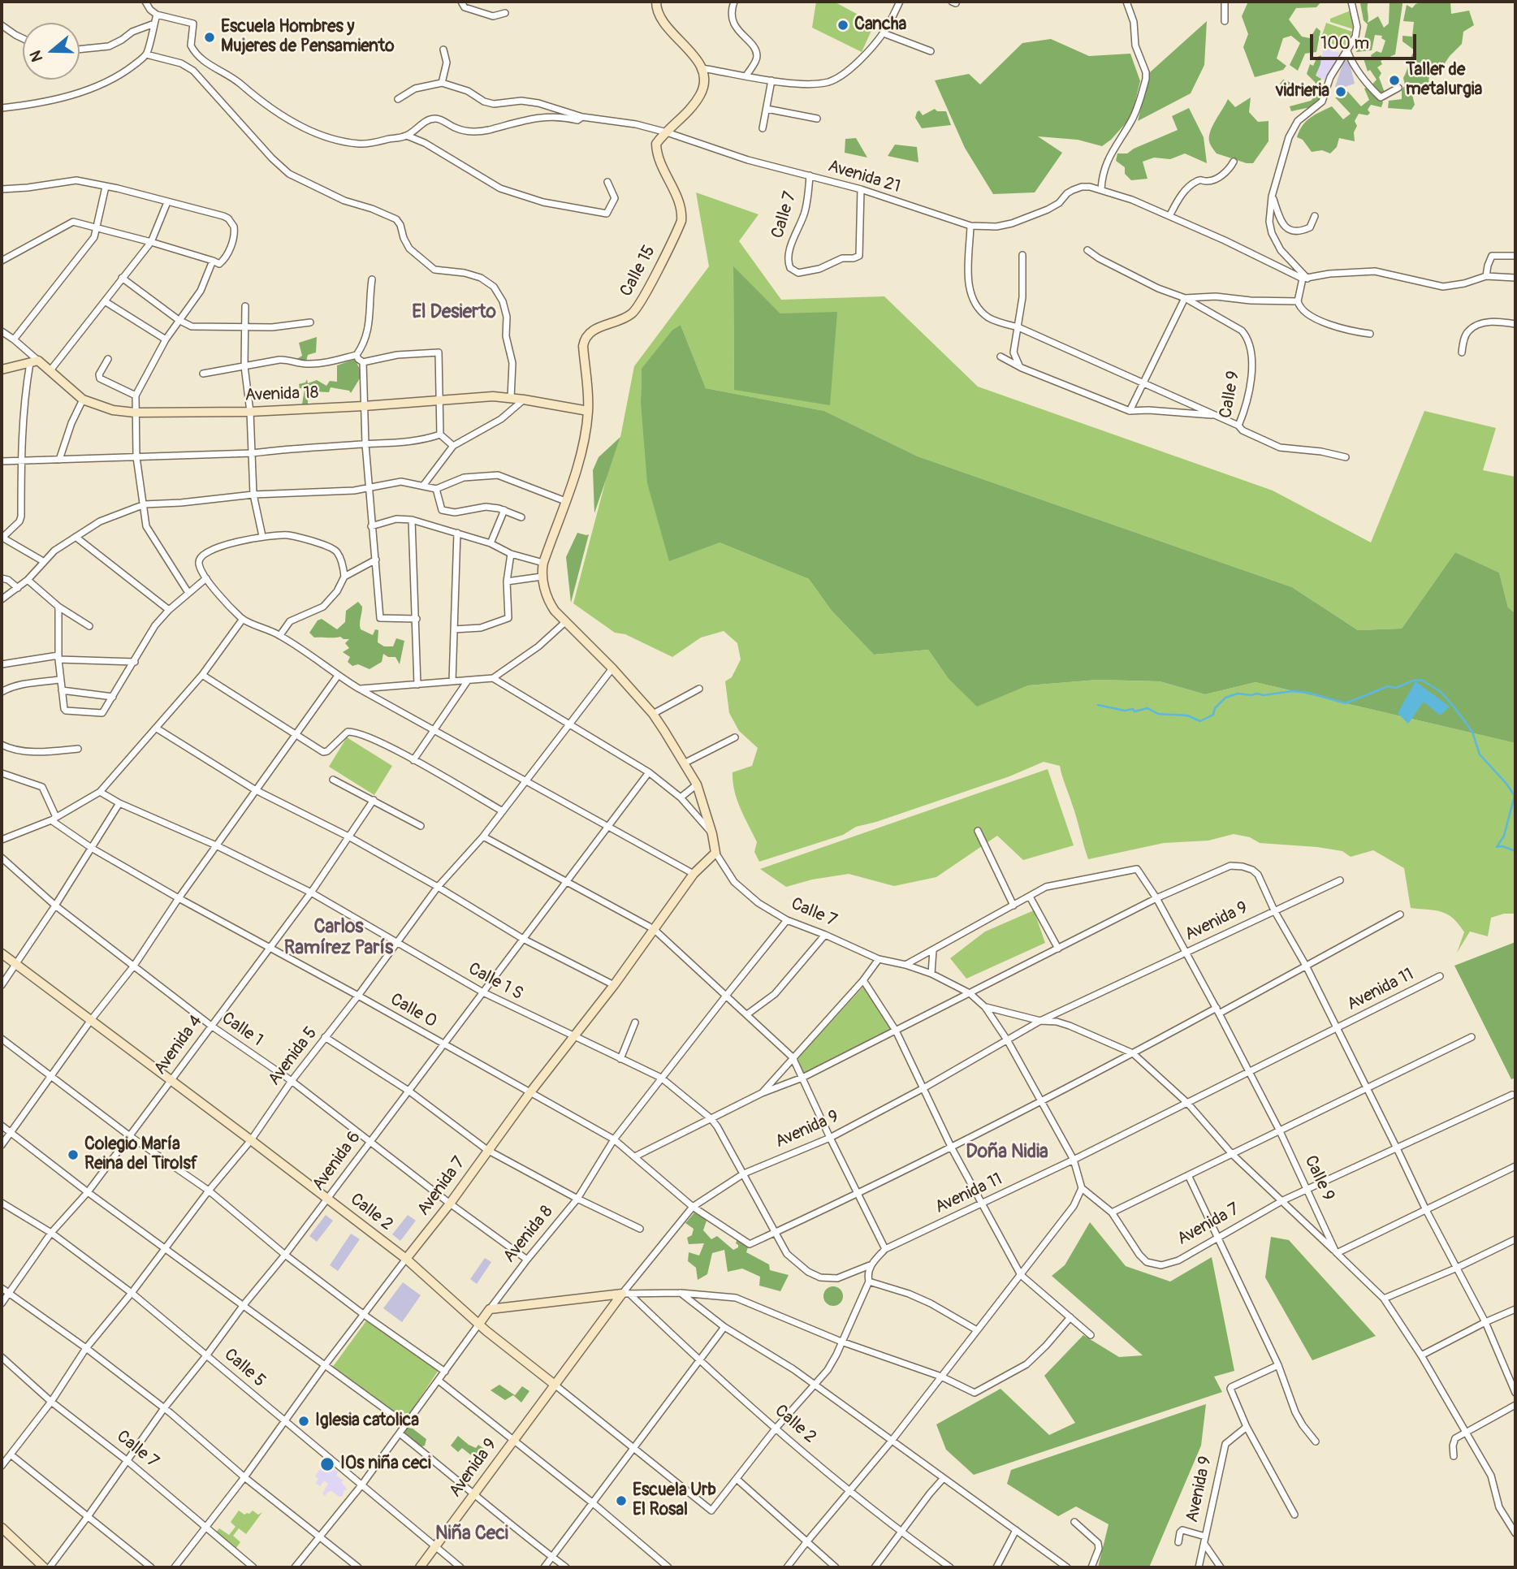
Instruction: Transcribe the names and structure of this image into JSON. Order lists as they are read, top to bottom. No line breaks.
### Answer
{"streets":{"main road":["Calle 7","Calle 15","Avenida 18","Avenida 9","Avenida 7","Calle 2","Avenida 8"],"street":["Avenida 21","Calle 9","Calle 1 S","Avenida 11","Calle 0","Calle 1","Avenida 4","Avenida 5","Avenida 6","Calle 5"]},"crossings":[["Avenida 21","Calle 7"],["Avenida 21","Calle 15"],["Calle 7","Calle 15"],["Calle 7","Avenida 9"],["Calle 7","Avenida 11"],["Calle 7","Avenida 5"],["Calle 7","Avenida 6"],["Calle 7","Avenida 7"],["Calle 7","Avenida 8"],["Calle 15","Avenida 18"],["Calle 9","Avenida 9"],["Calle 9","Avenida 11"],["Calle 9","Avenida 7"],["Avenida 9","Calle 1 S"],["Avenida 9","Calle 0"],["Avenida 9","Calle 2"],["Avenida 9","Calle 5"],["Calle 1 S","Avenida 11"],["Calle 1 S","Calle 0"],["Calle 1 S","Avenida 4"],["Calle 1 S","Avenida 5"],["Calle 1 S","Avenida 6"],["Calle 1 S","Avenida 7"],["Calle 1 S","Avenida 8"],["Calle 0","Avenida 4"],["Calle 0","Avenida 5"],["Calle 0","Avenida 6"],["Calle 0","Avenida 7"],["Calle 0","Avenida 8"],["Calle 1","Avenida 4"],["Calle 1","Avenida 5"],["Calle 1","Avenida 6"],["Calle 1","Avenida 7"],["Calle 1","Avenida 8"],["Avenida 4","Calle 2"],["Avenida 4","Calle 5"],["Avenida 5","Calle 2"],["Avenida 5","Calle 5"],["Avenida 6","Calle 2"],["Avenida 6","Calle 5"],["Avenida 7","Calle 2"],["Avenida 7","Calle 5"],["Calle 2","Avenida 8"],["Avenida 8","Calle 5"]],"districts":["El Desierto","Carlos Ramírez París","Doña Nidia","Niña Ceci"],"places":["Cancha","Escuela Hombres y Mujeres de Pensamiento","Taller de metalurgia","vidrieria","Colegio María Reina del Tirolsf","Iglesia catolica","I0s niña ceci","Escuela Urb El Rosal"],"scale_bar":"100 m","north":"left"}
